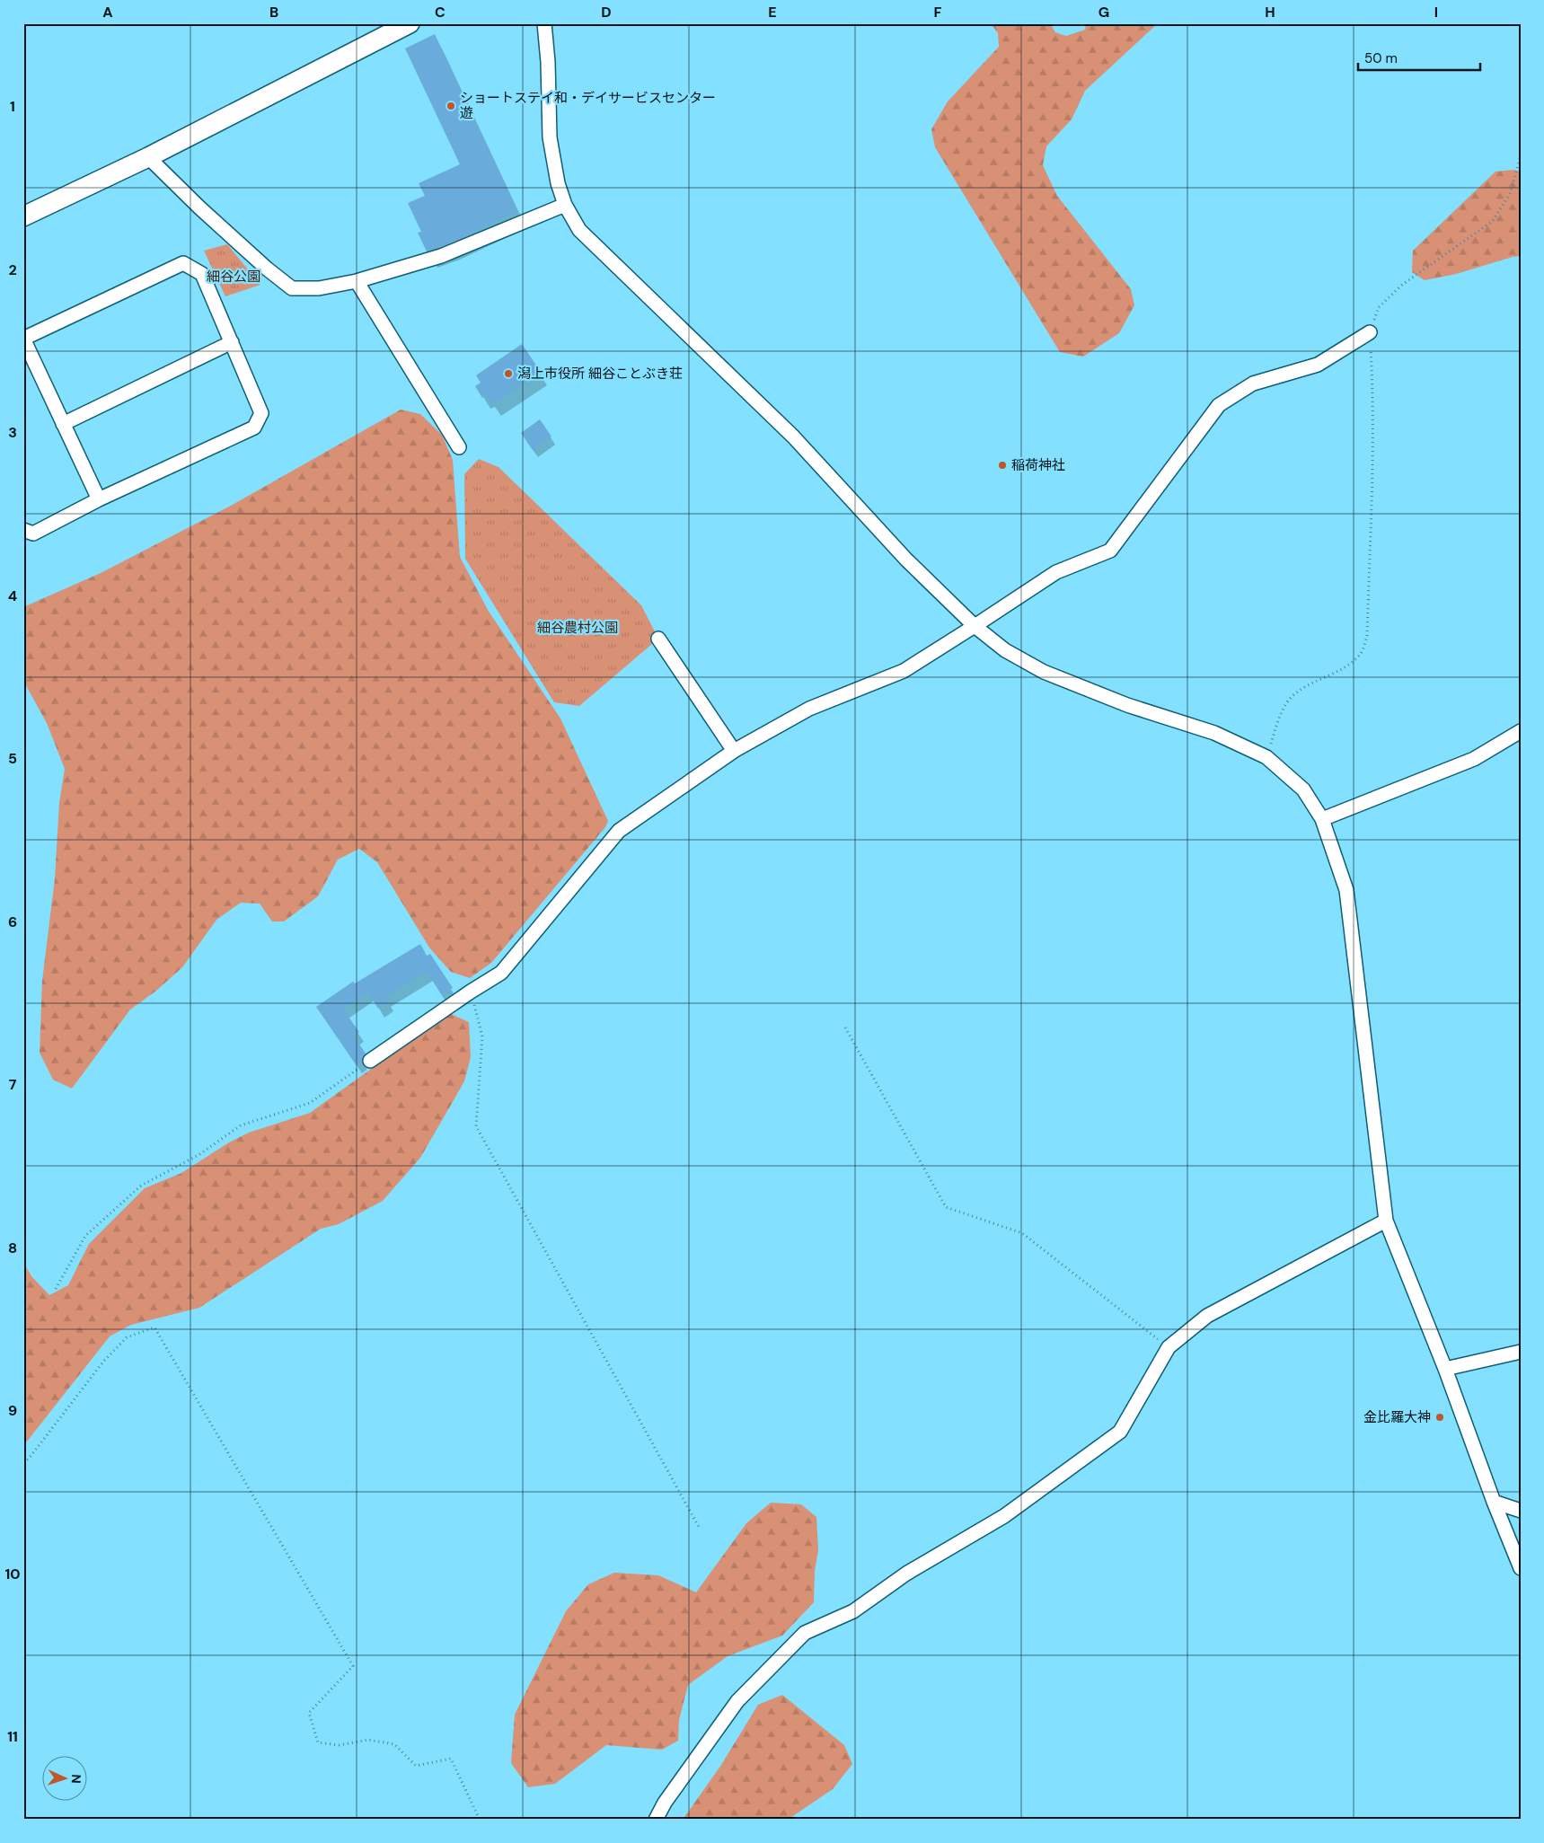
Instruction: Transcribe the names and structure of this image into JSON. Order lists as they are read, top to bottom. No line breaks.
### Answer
{"parks":["細谷公園","細谷農村公園"],"places":["ショートステイ和・デイサービスセンター 遊","潟上市役所 細谷ことぶき荘","稲荷神社","金比羅大神"],"scale_bar":"50 m","north":"right","grid":{"columns":["A","B","C","D","E","F","G","H","I"],"rows":["1","2","3","4","5","6","7","8","9","10","11"]}}
